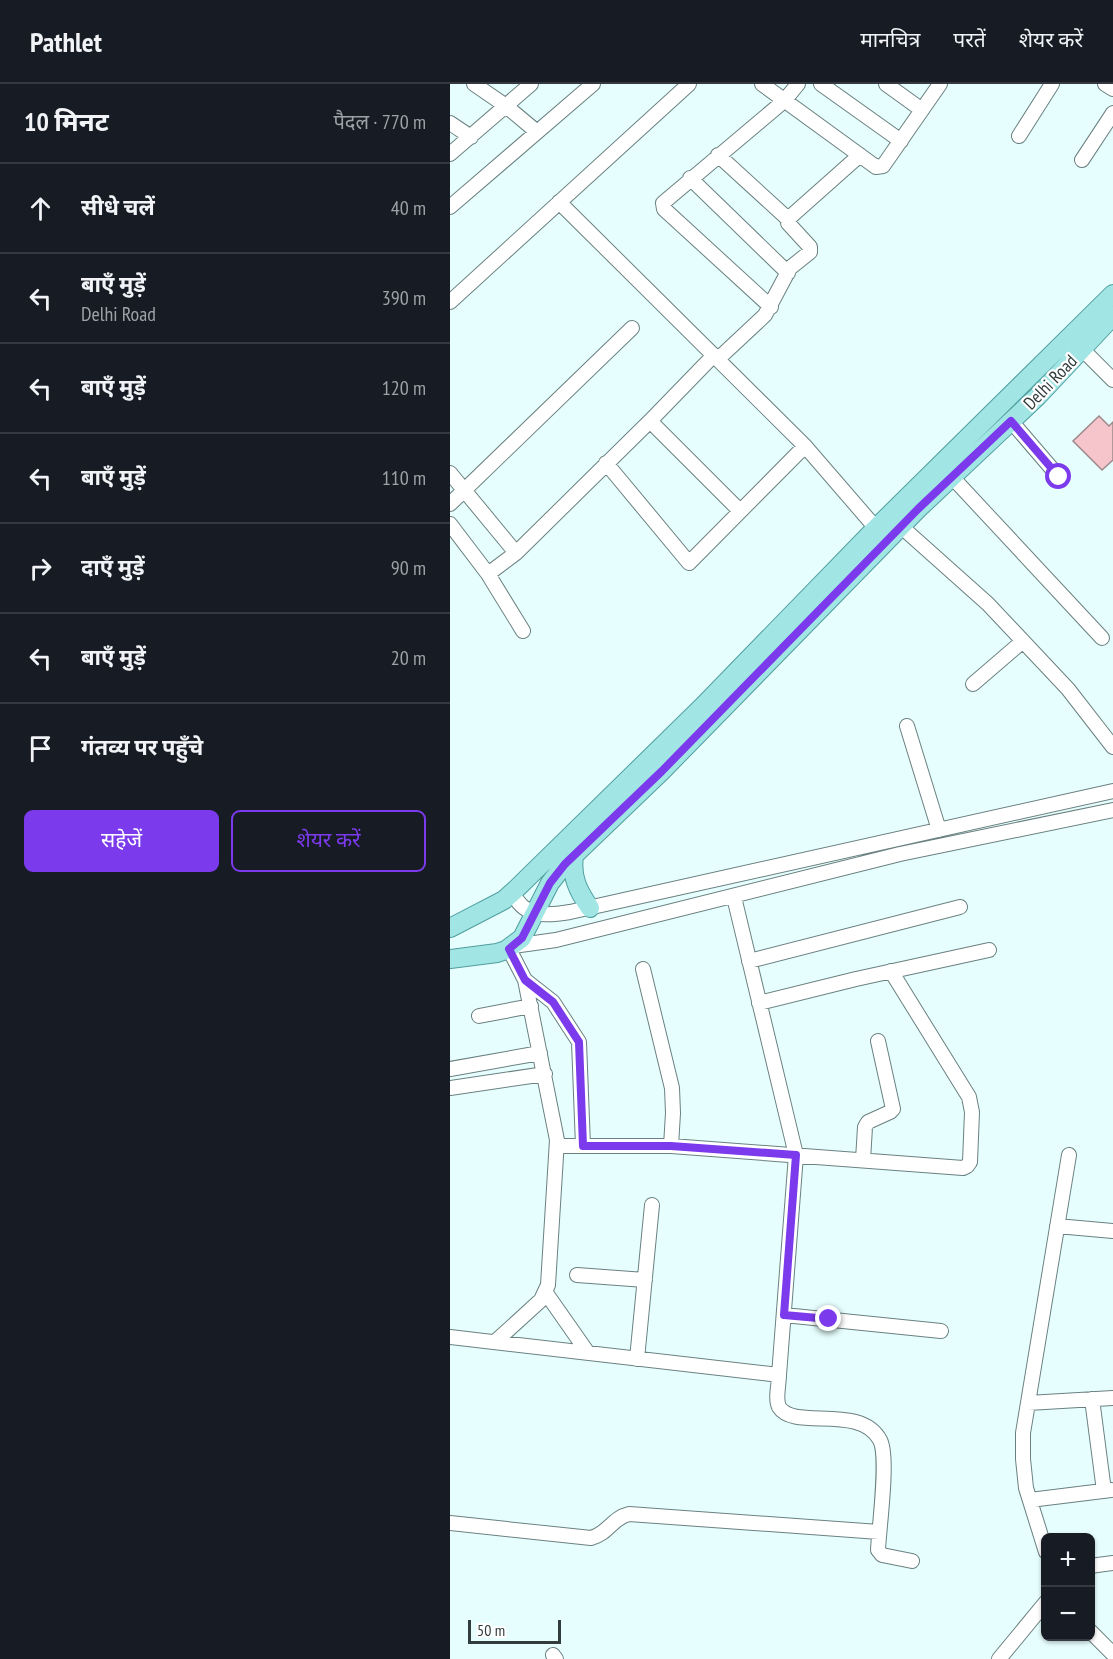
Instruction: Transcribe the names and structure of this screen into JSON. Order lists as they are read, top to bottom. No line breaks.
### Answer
{"streets":{"main road":["Delhi Road"]},"scale_bar":"50 m","page":{"header":"Pathlet","nav":["मानचित्र","परतें","शेयर करें"],"heading":["10 मिनट","पैदल · 770 m"],"list":[["सीधे चलें","40 m"],["बाएँ मुड़ें","Delhi Road","390 m"],["बाएँ मुड़ें","120 m"],["बाएँ मुड़ें","110 m"],["दाएँ मुड़ें","90 m"],["बाएँ मुड़ें","20 m"],"गंतव्य पर पहुँचे"],"buttons":["सहेजें","शेयर करें"],"map_buttons":["+","−"],"scale":"50 m"}}
